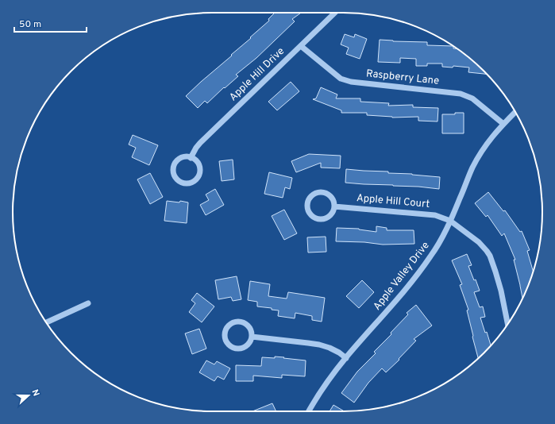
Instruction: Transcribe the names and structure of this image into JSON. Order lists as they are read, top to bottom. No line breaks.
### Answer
{"streets":{"street":["Apple Hill Drive","Raspberry Lane","Apple Hill Court","Apple Valley Drive"]},"crossings":[["Apple Hill Drive","Raspberry Lane"],["Raspberry Lane","Apple Valley Drive"],["Apple Hill Court","Apple Valley Drive"]],"scale_bar":"50 m","north":"right"}
